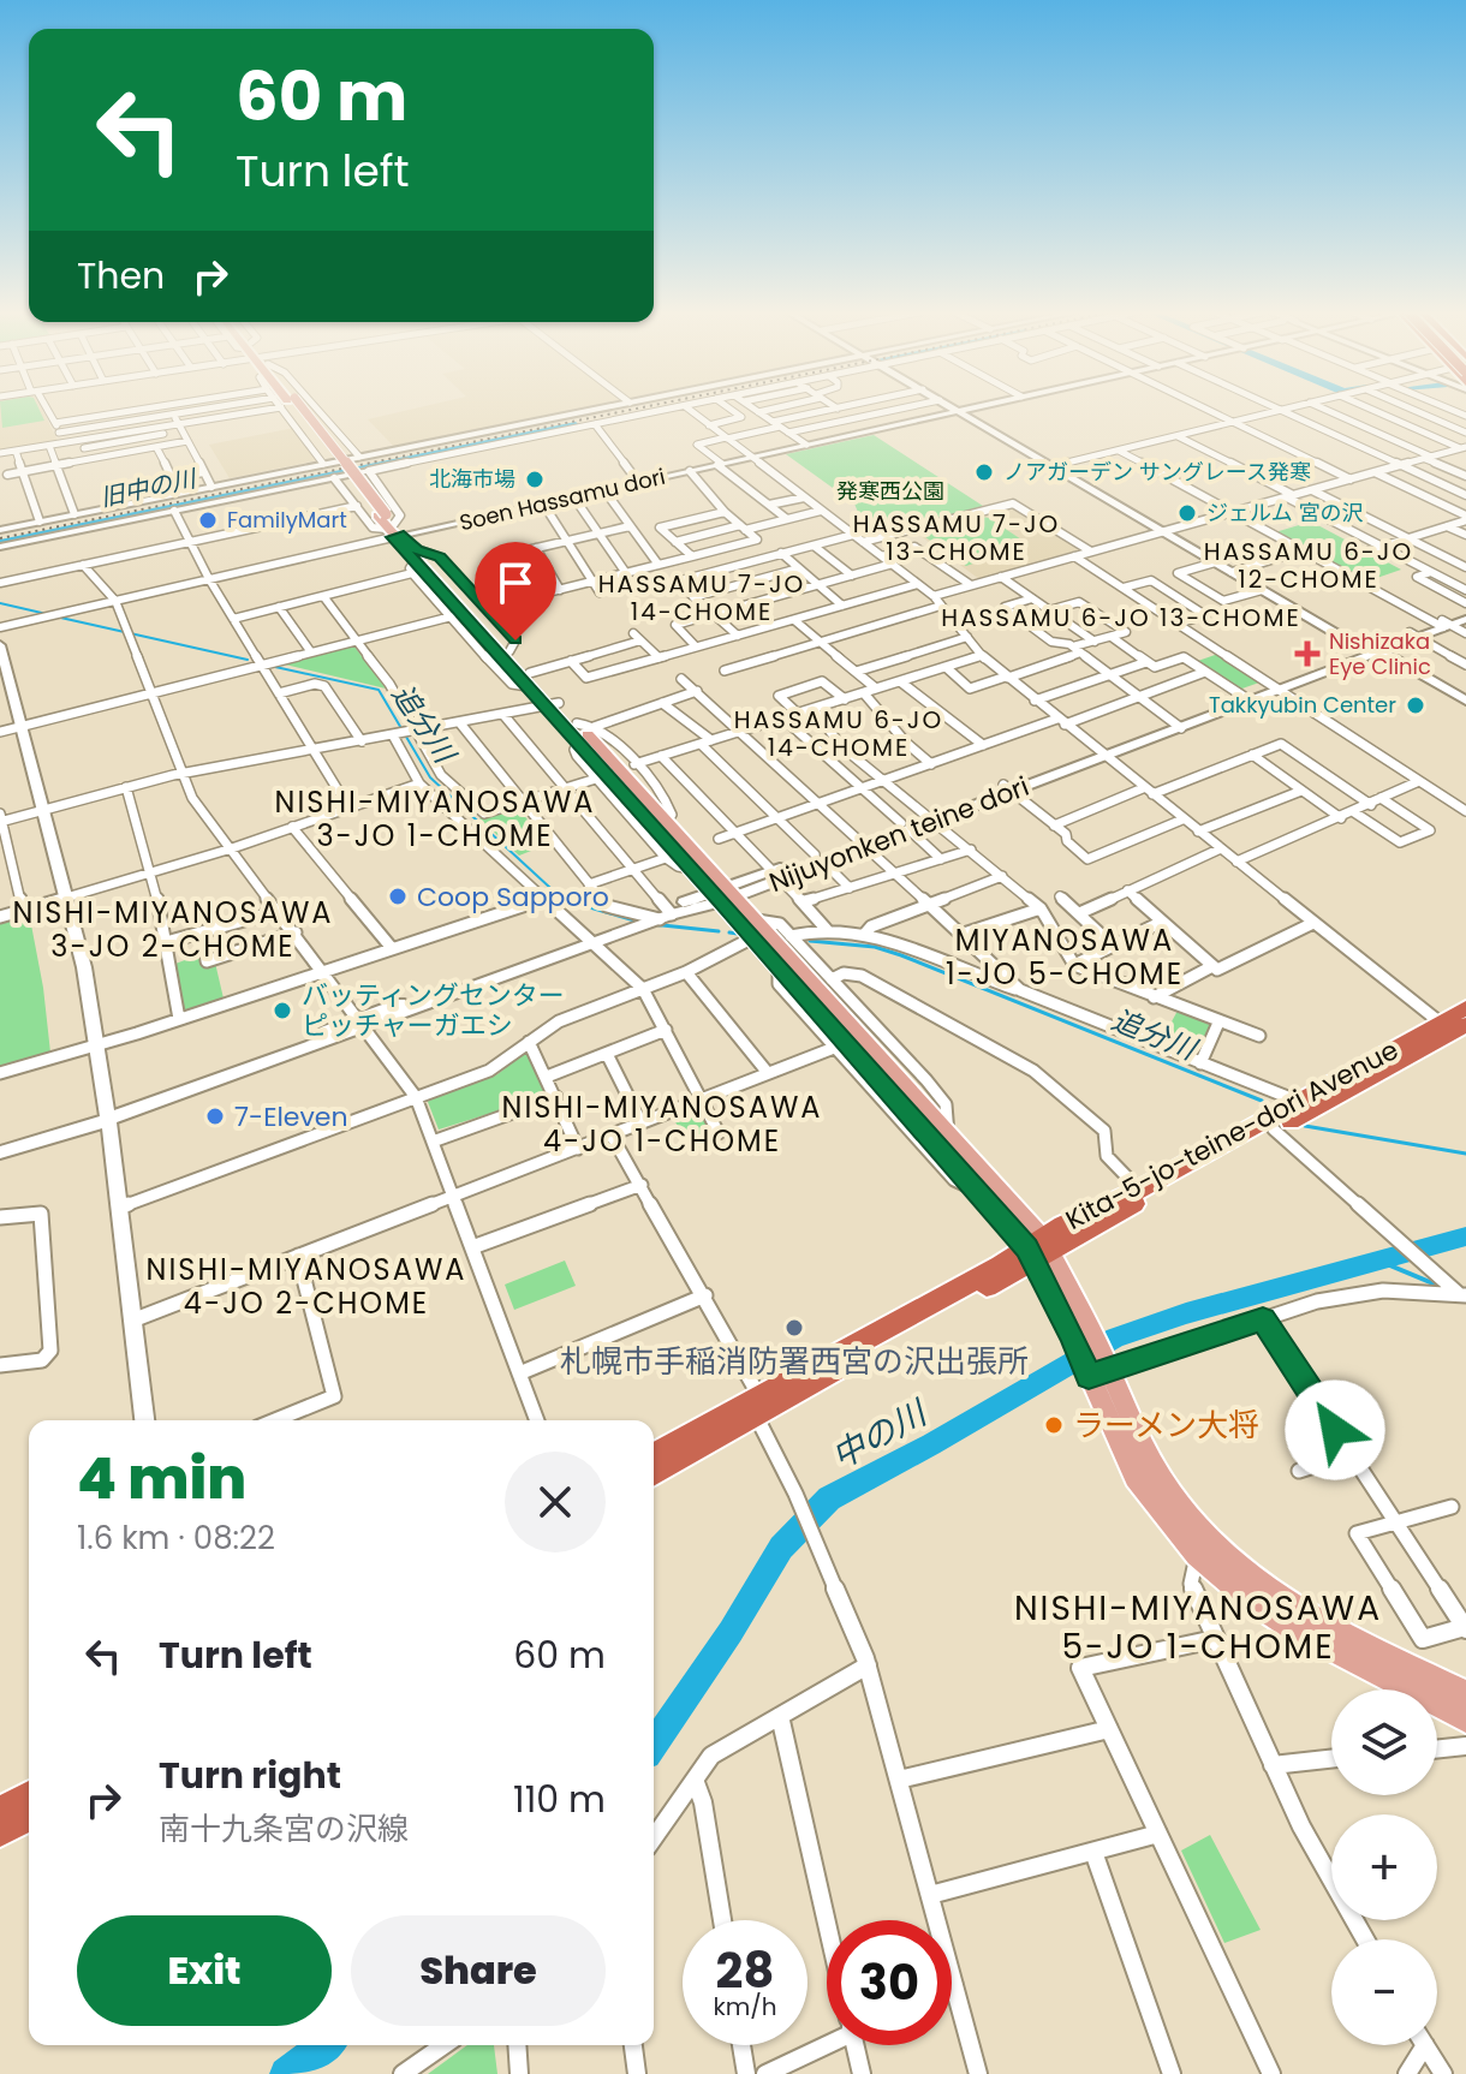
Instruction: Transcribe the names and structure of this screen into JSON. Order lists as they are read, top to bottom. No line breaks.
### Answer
{"streets":{"highway":["Kita-5-jo-teine-dori Avenue"],"street":["Soen Hassamu dori","Nijuyonken teine dori"]},"districts":["HASSAMU 7-JO 13-CHOME","HASSAMU 6-JO 12-CHOME","HASSAMU 7-JO 14-CHOME","HASSAMU 6-JO 13-CHOME","HASSAMU 6-JO 14-CHOME","NISHI-MIYANOSAWA 3-JO 1-CHOME","NISHI-MIYANOSAWA 3-JO 2-CHOME","MIYANOSAWA 1-JO 5-CHOME","NISHI-MIYANOSAWA 4-JO 1-CHOME","NISHI-MIYANOSAWA 4-JO 2-CHOME","NISHI-MIYANOSAWA 5-JO 1-CHOME"],"water":["旧中の川","追分川","中の川"],"parks":["発寒西公園"],"places":{"other":["ノアガーデン サングレース発寒","北海市場","ジェルム 宮の沢","FamilyMart","Takkyubin Center","Coop Sapporo","バッティングセンター ピッチャーガエシ","7-Eleven","札幌市手稲消防署西宮の沢出張所","ラーメン大将"],"health":["Nishizaka Eye Clinic"]},"page":{"turn":["60 m","Turn left"],"then":"Then","heading":["4 min","1.6 km · 08:22"],"list":[{"name":"Turn left","value":"60 m"},{"name":"Turn right","note":"南十九条宮の沢線","value":"110 m"}],"map_buttons":["+","−"],"buttons":["Exit","Share"],"speed":"28 km/h","limit":"30"}}
